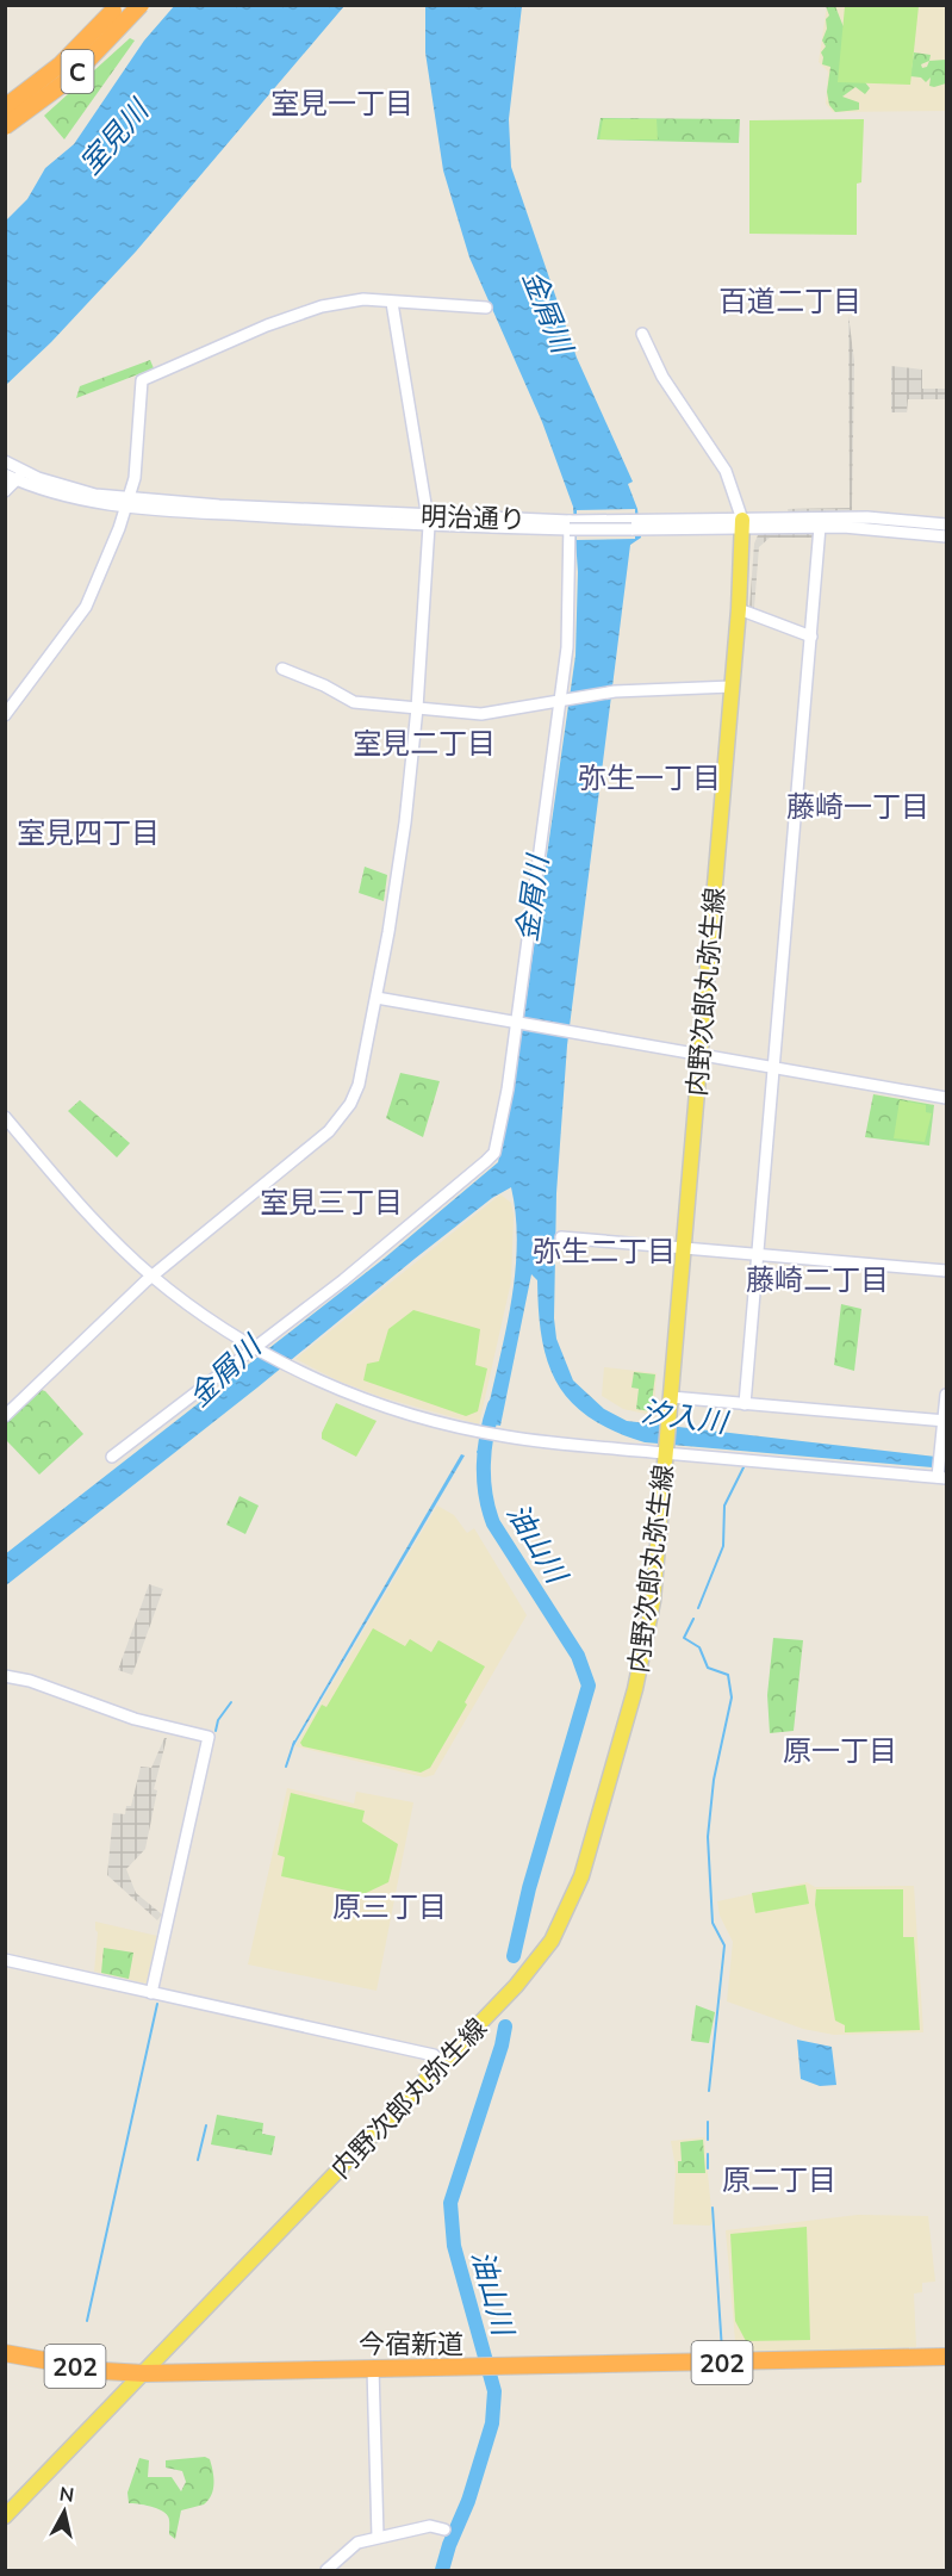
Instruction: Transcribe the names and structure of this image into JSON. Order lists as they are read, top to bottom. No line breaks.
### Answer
{"streets":{"highway":["C","今宿新道","202"],"main road":["内野次郎丸弥生線"],"street":["明治通り"]},"crossings":[["明治通り","内野次郎丸弥生線"],["内野次郎丸弥生線","今宿新道"]],"districts":["室見一丁目","百道二丁目","室見二丁目","弥生一丁目","藤崎一丁目","室見四丁目","室見三丁目","弥生二丁目","藤崎二丁目","原一丁目","原三丁目","原二丁目"],"water":["室見川","金屑川","汐入川","油山川"],"north":"top"}
